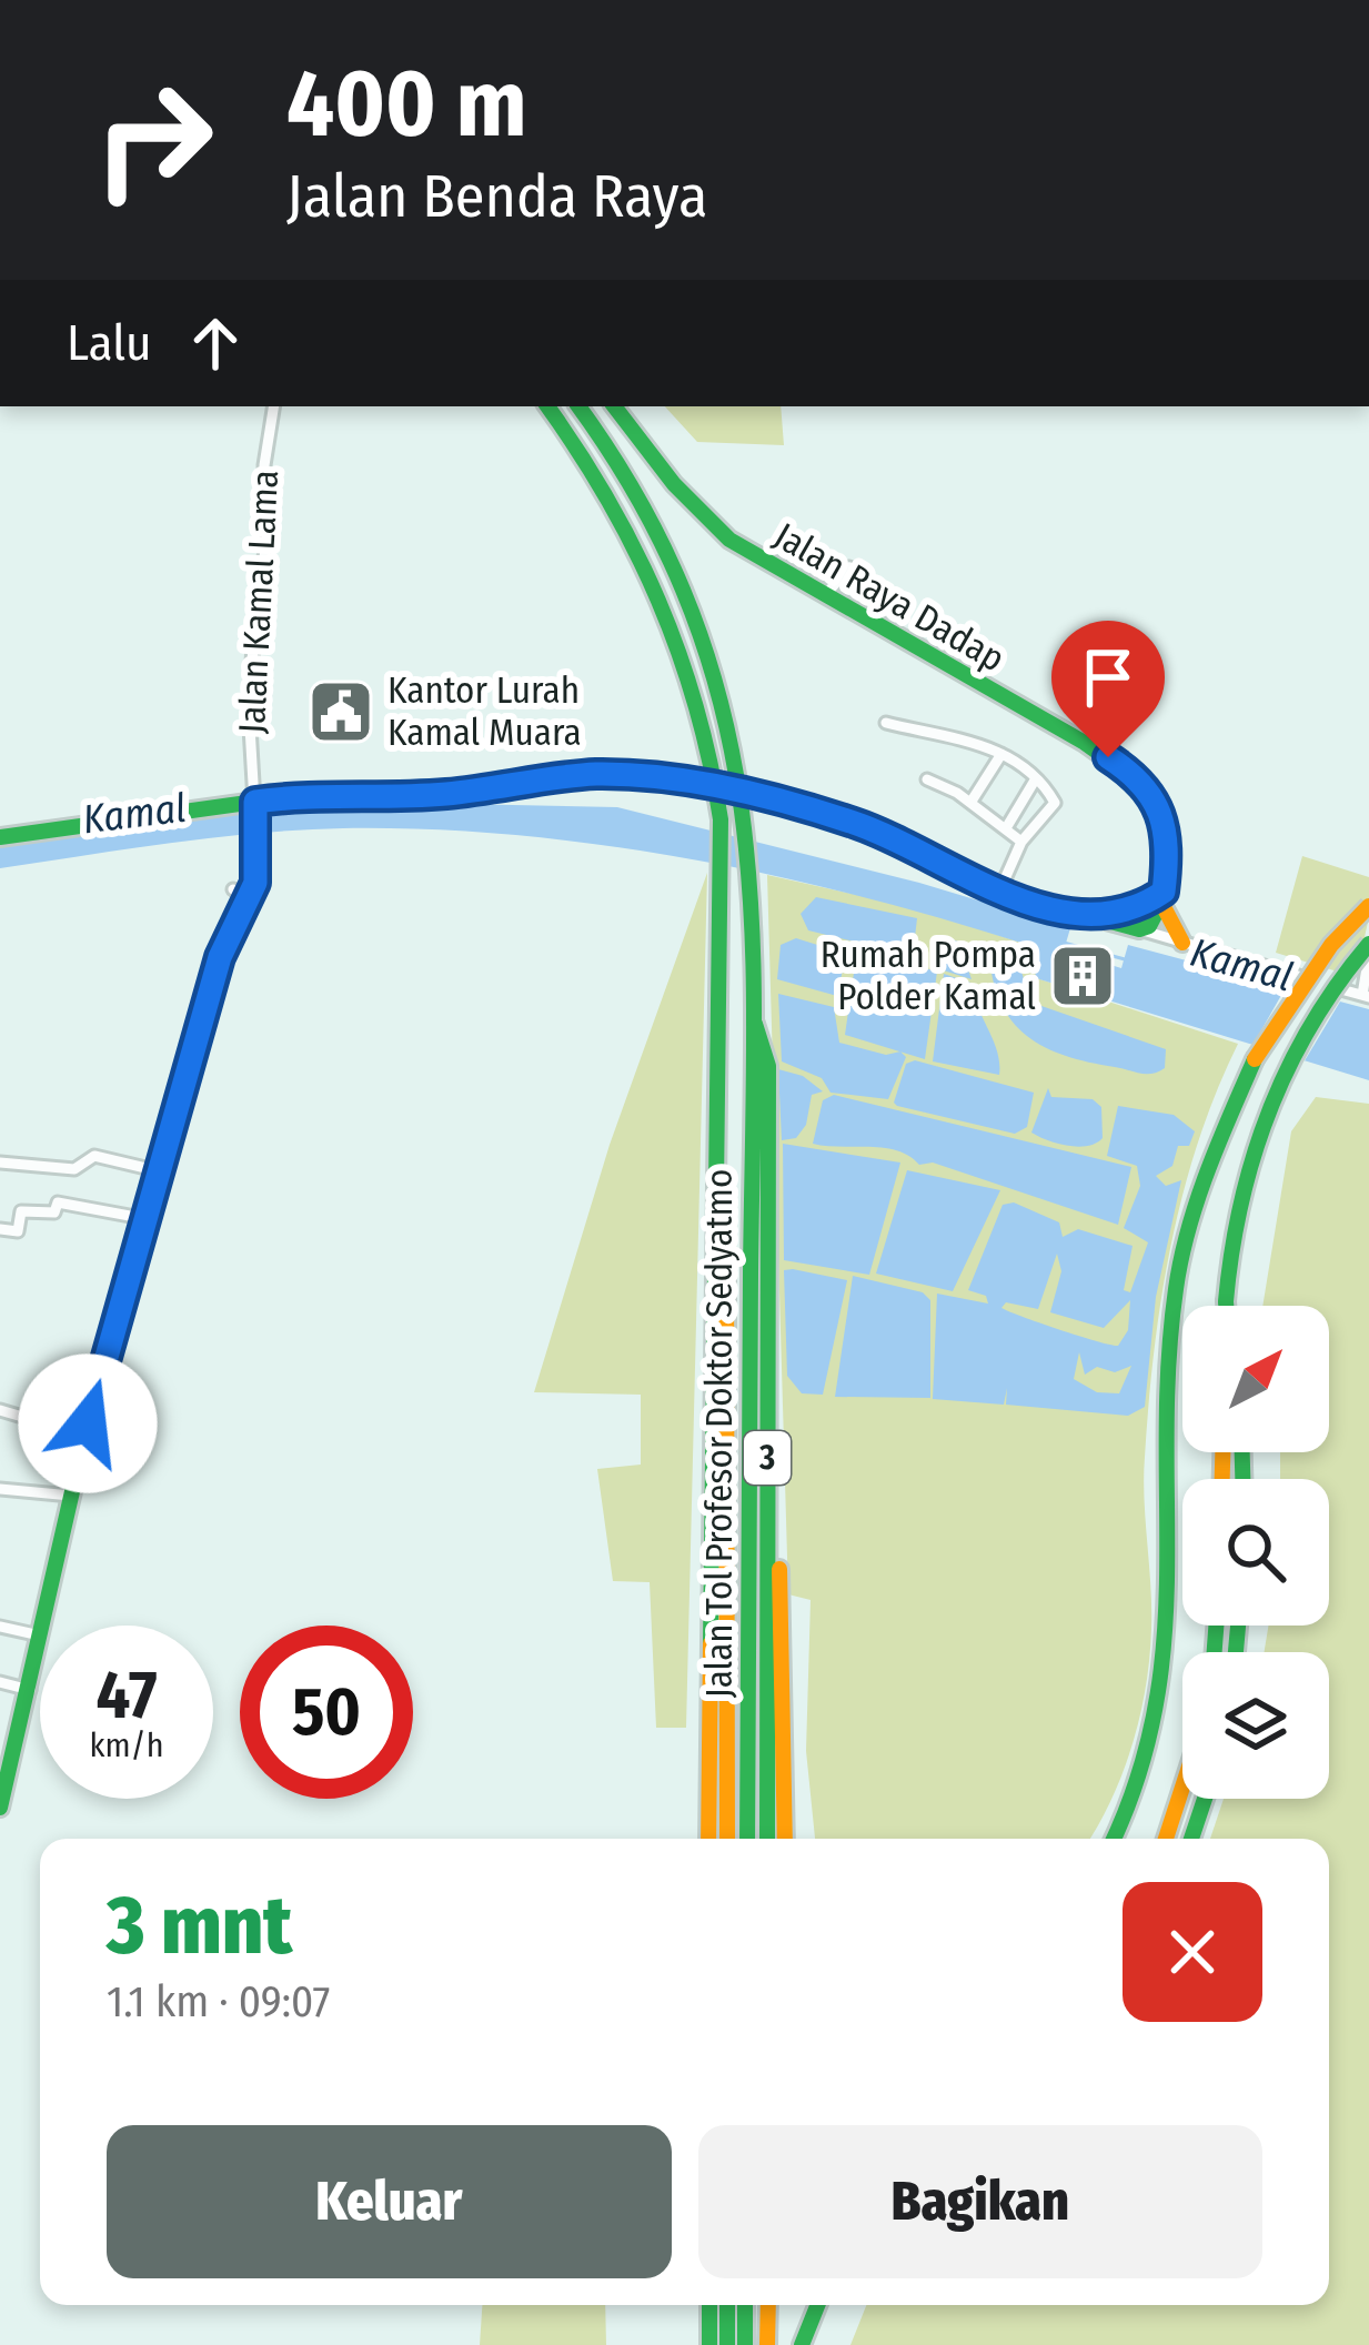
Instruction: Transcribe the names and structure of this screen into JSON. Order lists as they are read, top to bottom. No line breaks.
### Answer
{"streets":{"main road":["Jalan Raya Dadap","Jalan Tol Profesor Doktor Sedyatmo","3"],"street":["Jalan Kamal Lama"]},"water":["Kamal"],"places":{"public building":["Kantor Lurah Kamal Muara"],"building":["Rumah Pompa Polder Kamal"]},"north":"top right","page":{"turn":["400 m","Jalan Benda Raya"],"then":"Lalu","speed":"47 km/h","limit":"50","heading":["3 mnt","1.1 km · 09:07"],"buttons":["Keluar","Bagikan"]}}
